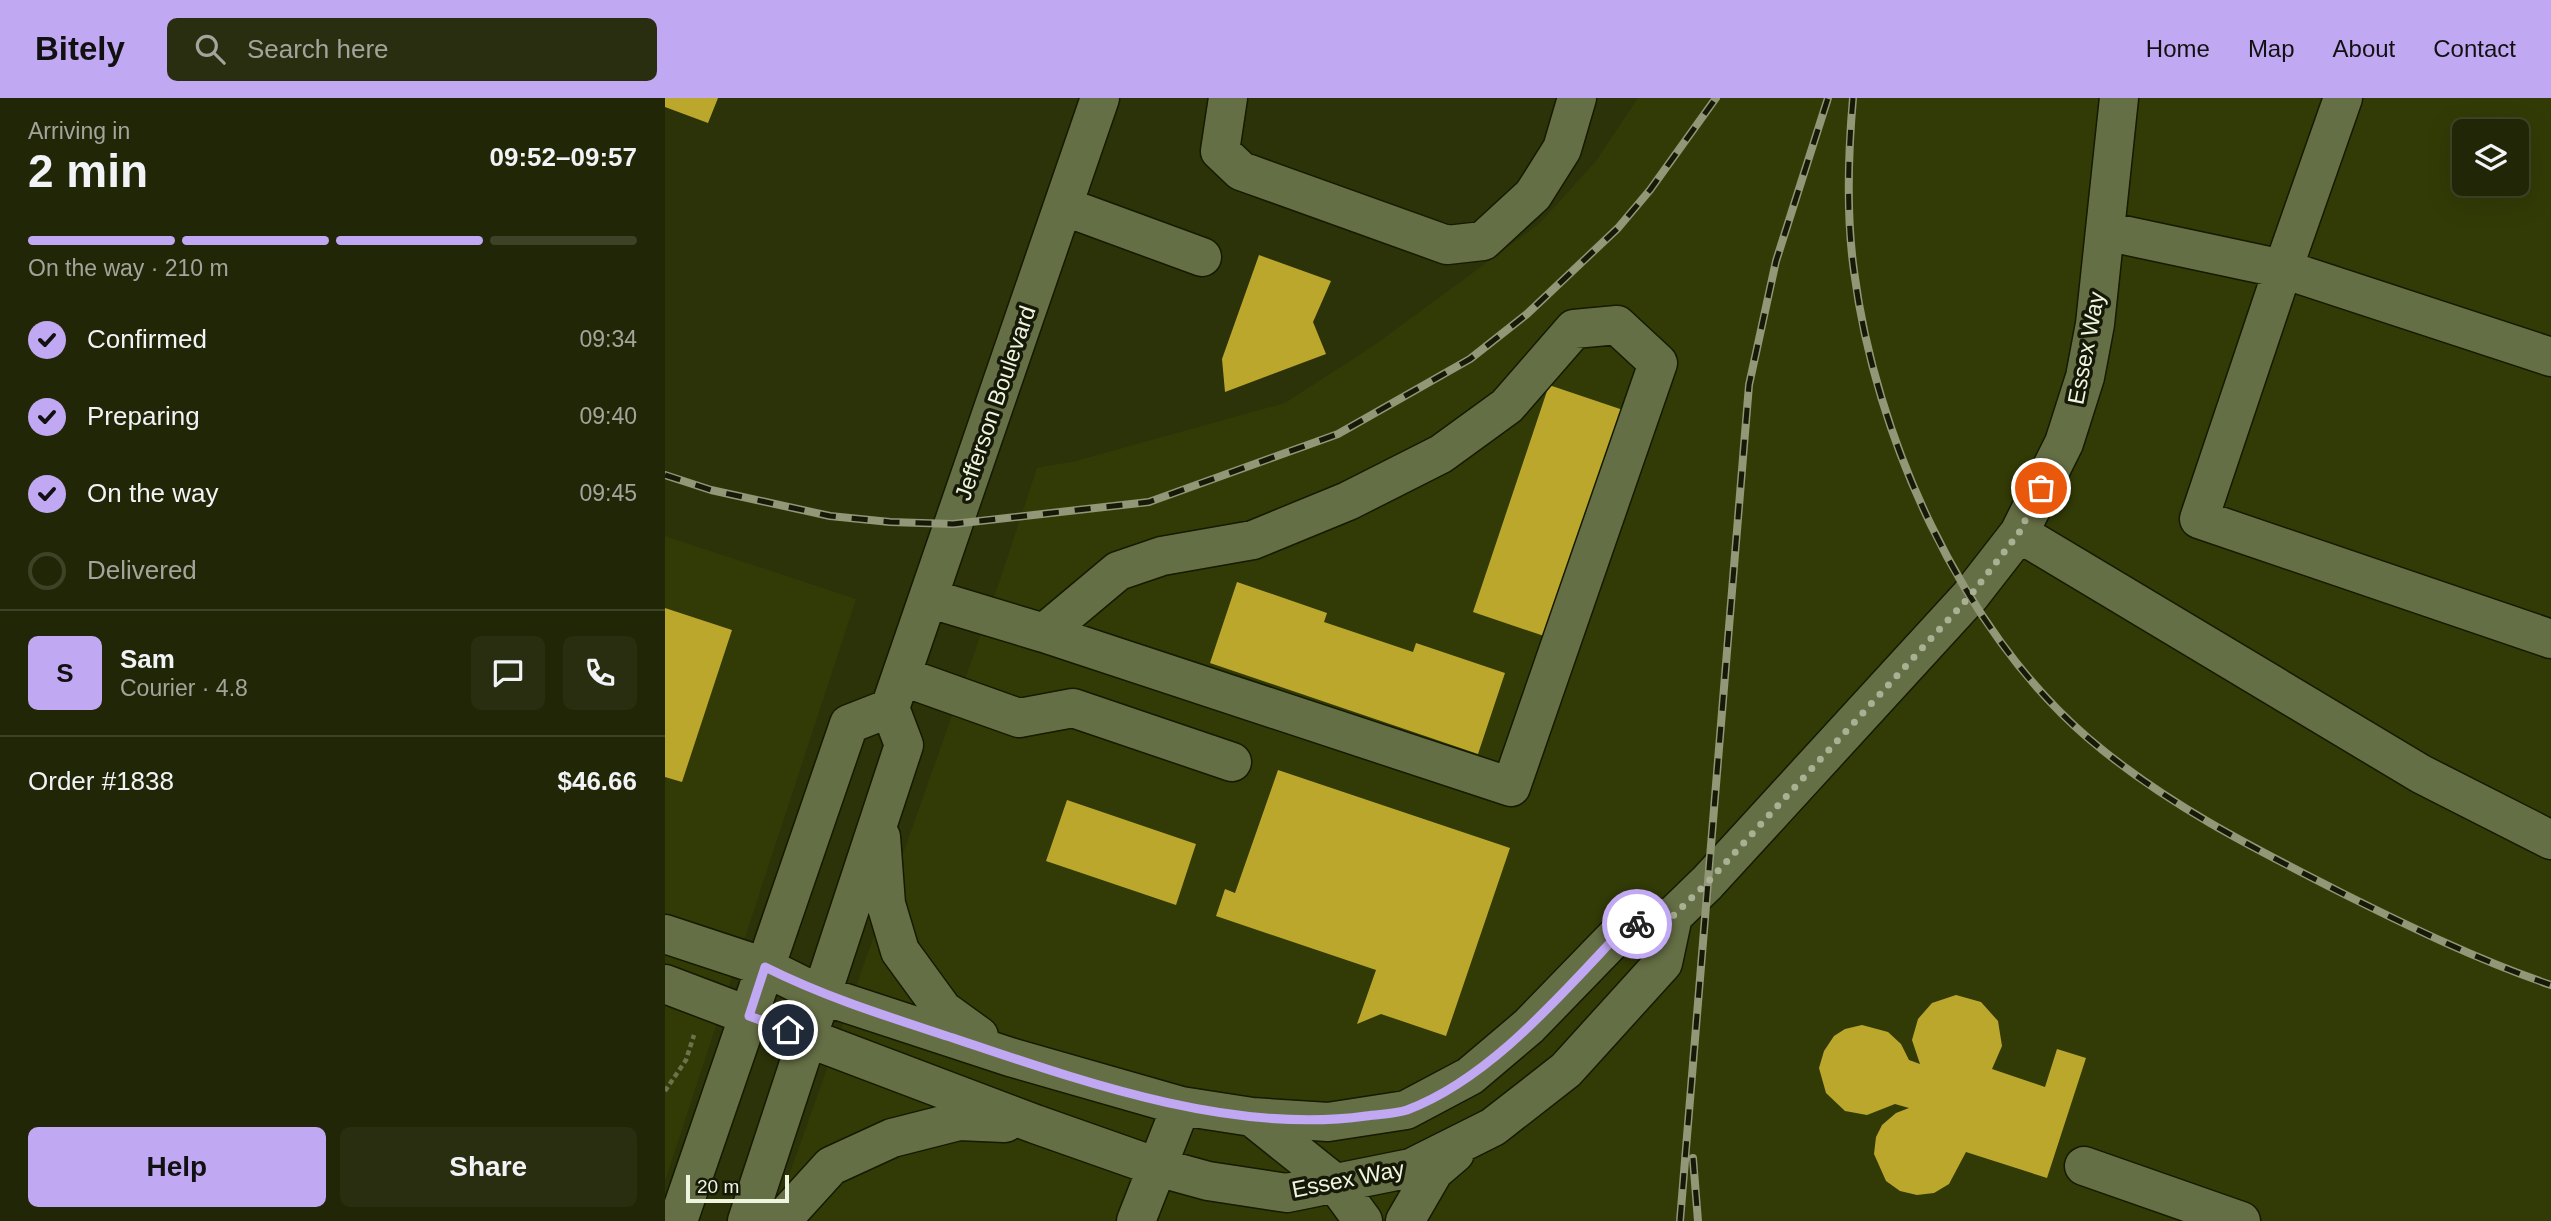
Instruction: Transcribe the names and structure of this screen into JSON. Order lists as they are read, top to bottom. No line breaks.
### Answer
{"streets":{"street":["Essex Way","Jefferson Boulevard"]},"scale_bar":"20 m","page":{"header":"Bitely","search":"Search here","nav":["Home","Map","About","Contact"],"heading":["2 min","Arriving in","09:52–09:57"],"panel":["Sam","Courier · 4.8","Order #1838","$46.66"],"bar":"On the way · 210 m","list":[["Confirmed","09:34"],["Preparing","09:40"],["On the way","09:45"],"Delivered"],"round":"S","buttons":["Help","Share"],"scale":"20 m"}}
